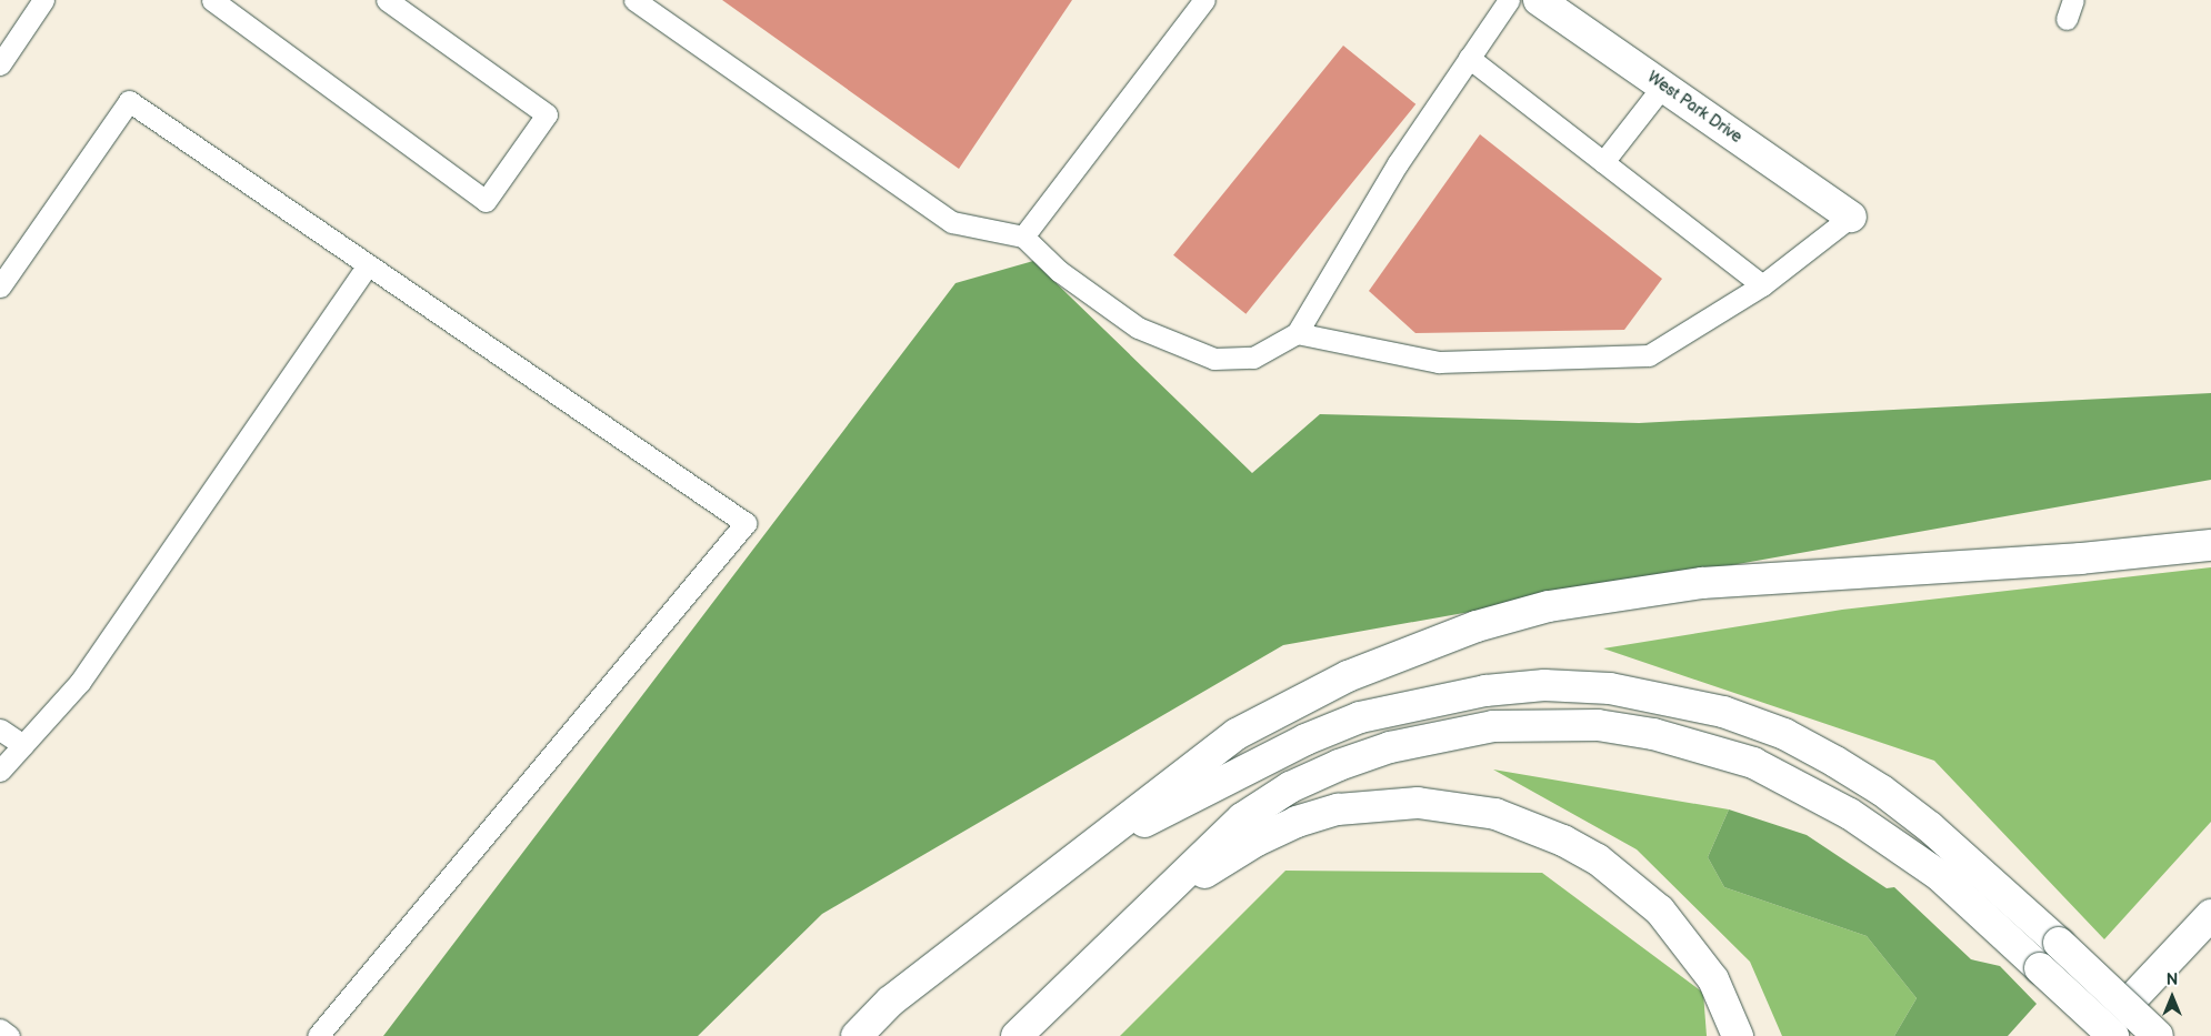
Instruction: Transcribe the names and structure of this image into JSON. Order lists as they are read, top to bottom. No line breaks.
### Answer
{"streets":{"main road":["West Park Drive"]},"north":"top"}
